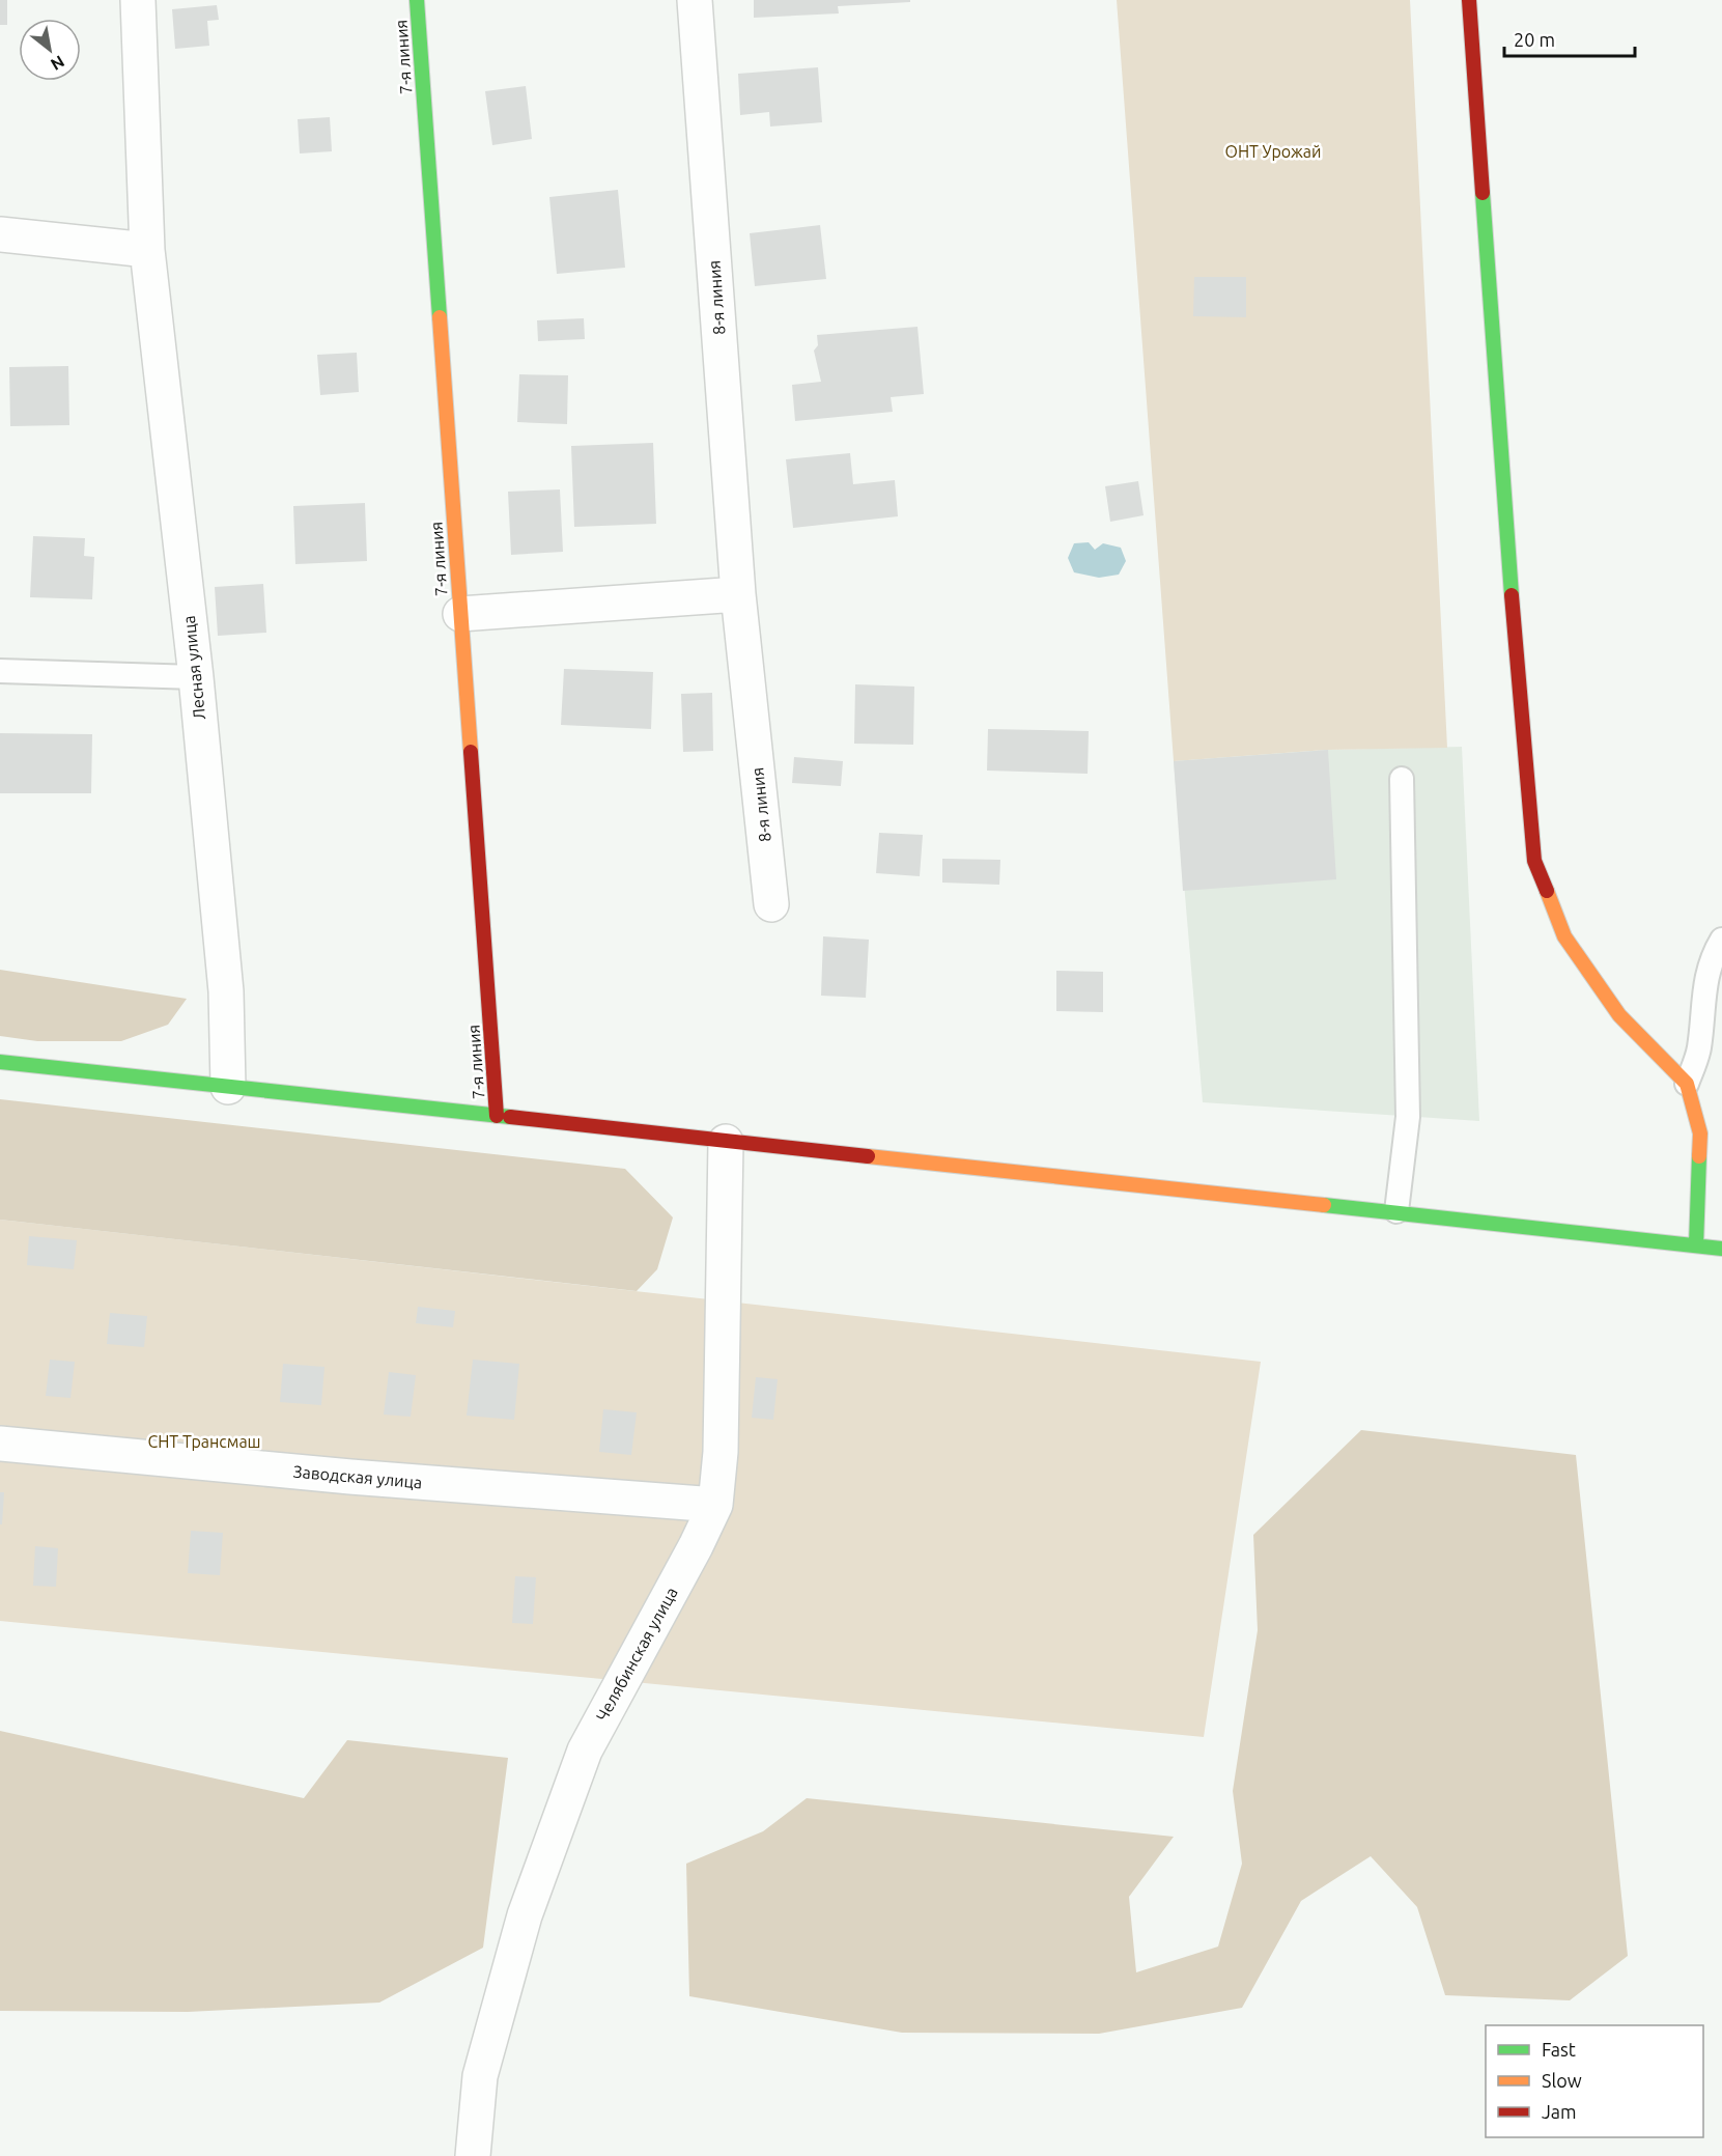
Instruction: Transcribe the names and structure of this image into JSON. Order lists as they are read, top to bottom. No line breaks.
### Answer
{"streets":{"street":["7-я линия","8-я линия","Лесная улица","Заводская улица","Челябинская улица"]},"crossings":[["Заводская улица","Челябинская улица"]],"parks":["ОНТ Урожай","СНТ Трансмаш"],"legend":["Fast","Slow","Jam"],"scale_bar":"20 m","north":"bottom right"}
